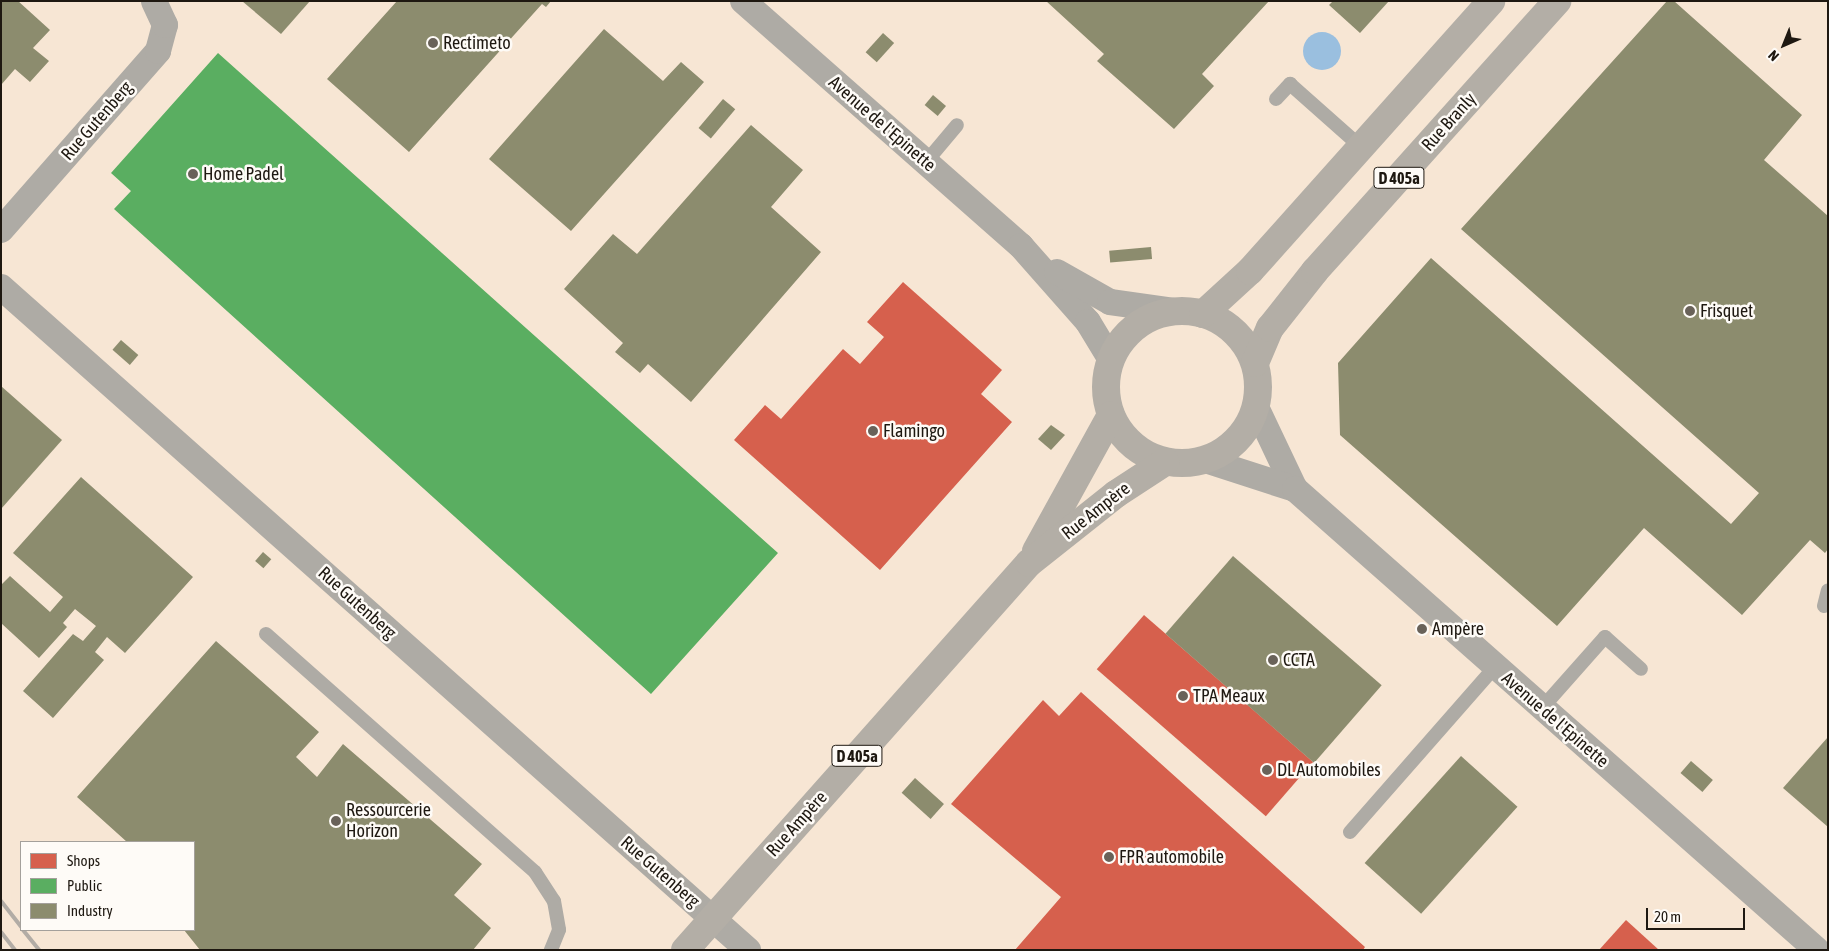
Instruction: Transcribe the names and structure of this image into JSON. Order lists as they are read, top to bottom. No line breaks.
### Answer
{"streets":{"main road":["Rue Branly","D 405a","Rue Ampère"],"street":["Rue Gutenberg","Avenue de l'Epinette"]},"crossings":[["Rue Gutenberg","Rue Ampère"],["Rue Branly","Avenue de l'Epinette"],["Rue Branly","D 405a"],["Rue Branly","Rue Ampère"],["Avenue de l'Epinette","D 405a"],["Avenue de l'Epinette","Rue Ampère"],["D 405a","Rue Ampère"]],"places":["Rectimeto","Home Padel","Frisquet","Flamingo","Ampère","CCTA","TPA Meaux","DL Automobiles","Ressourcerie Horizon","FPR automobile"],"legend":["Shops","Public","Industry"],"scale_bar":"20 m","north":"bottom left"}
